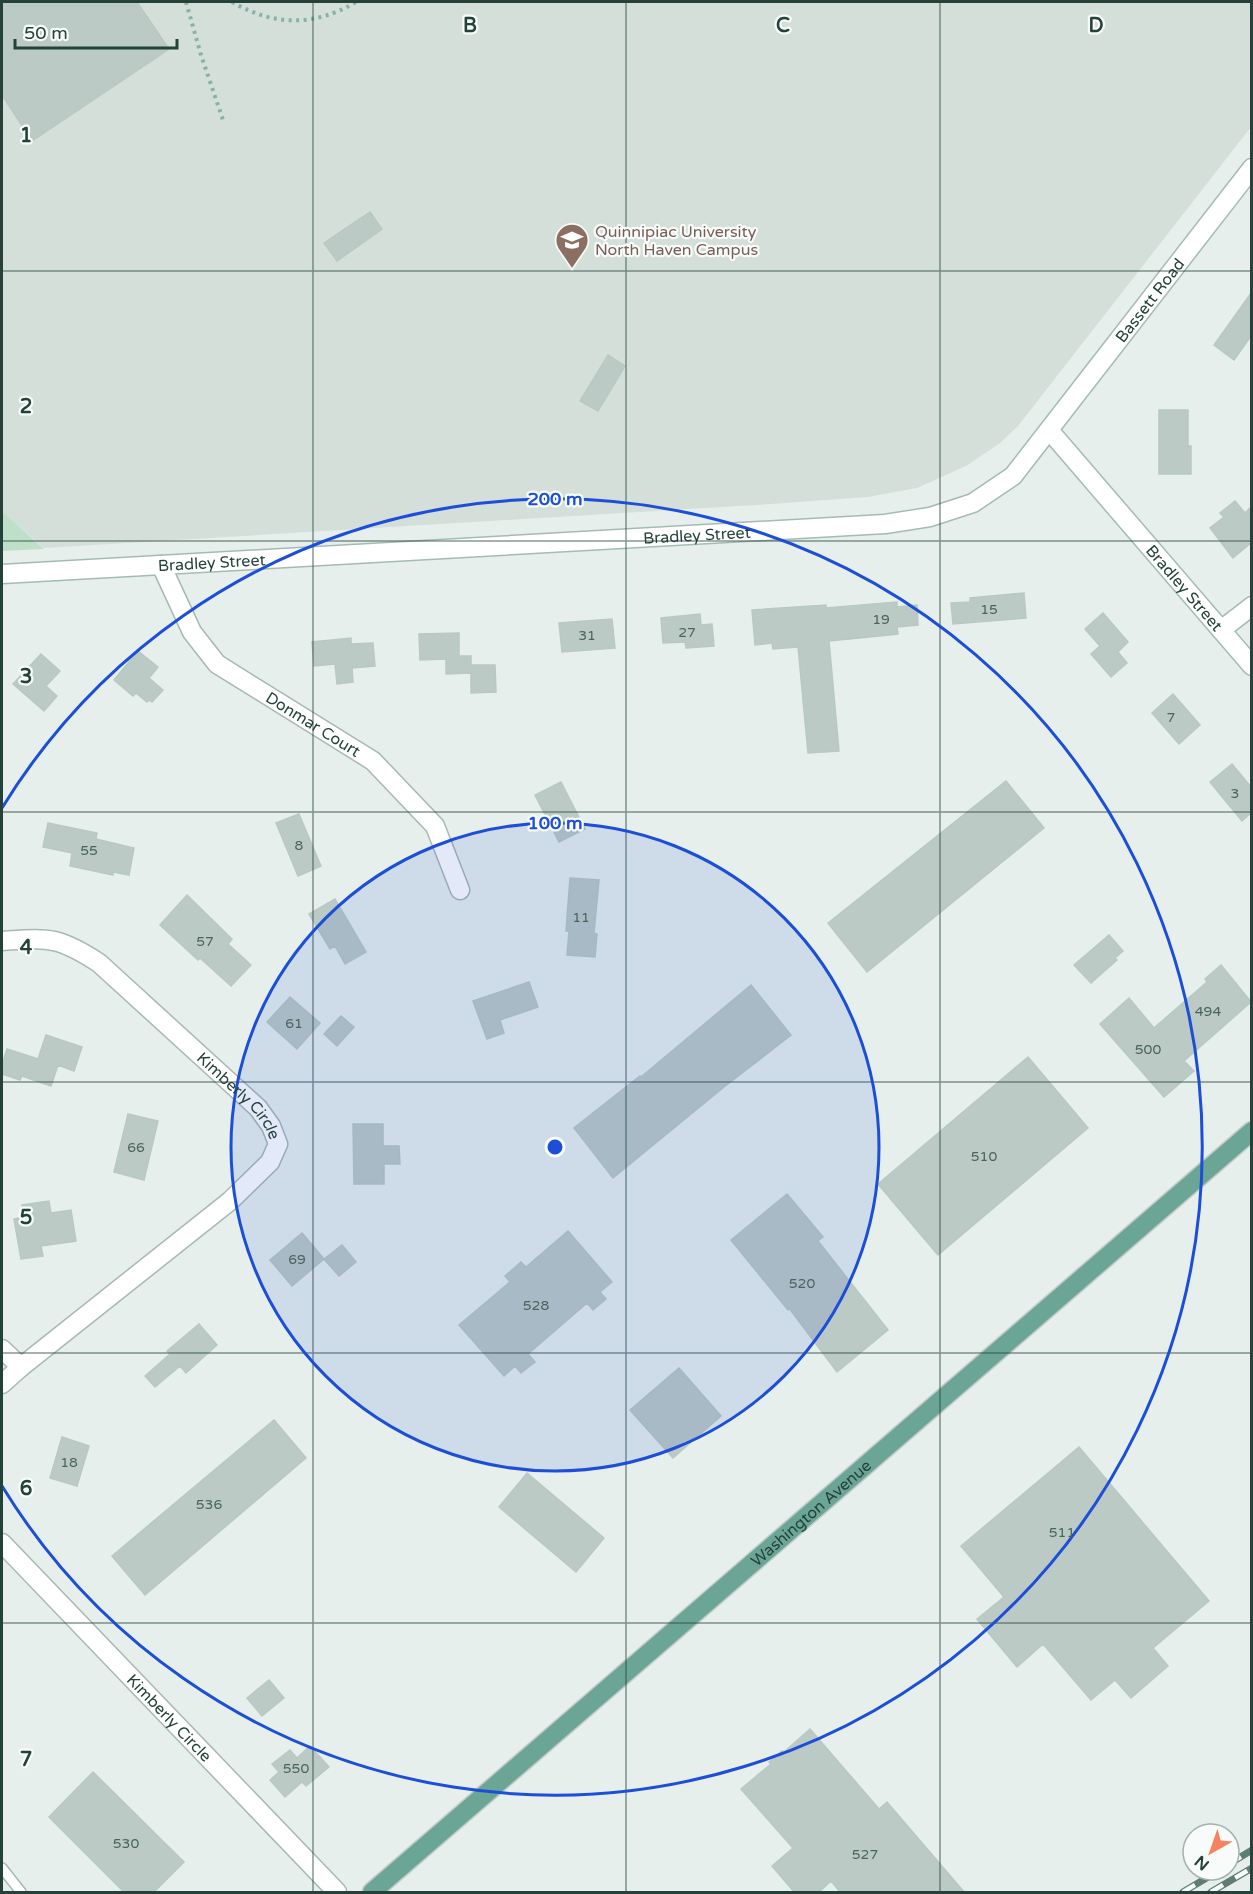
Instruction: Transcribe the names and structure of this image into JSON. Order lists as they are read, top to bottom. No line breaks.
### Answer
{"streets":{"main road":["Washington Avenue"],"street":["Bassett Road","Bradley Street","Donmar Court","Kimberly Circle"]},"crossings":[["Bassett Road","Bradley Street"],["Bradley Street","Donmar Court"]],"places":{"school or university":["Quinnipiac University North Haven Campus"]},"house_numbers":["15","19","27","31","7","3","8","55","11","57","494","61","500","66","510","69","520","528","18","536","511","550","530","527"],"scale_bar":"50 m","north":"bottom left","grid":{"columns":["B","C","D"],"rows":["1","2","3","4","5","6","7"]},"rings":["200 m","100 m"]}
